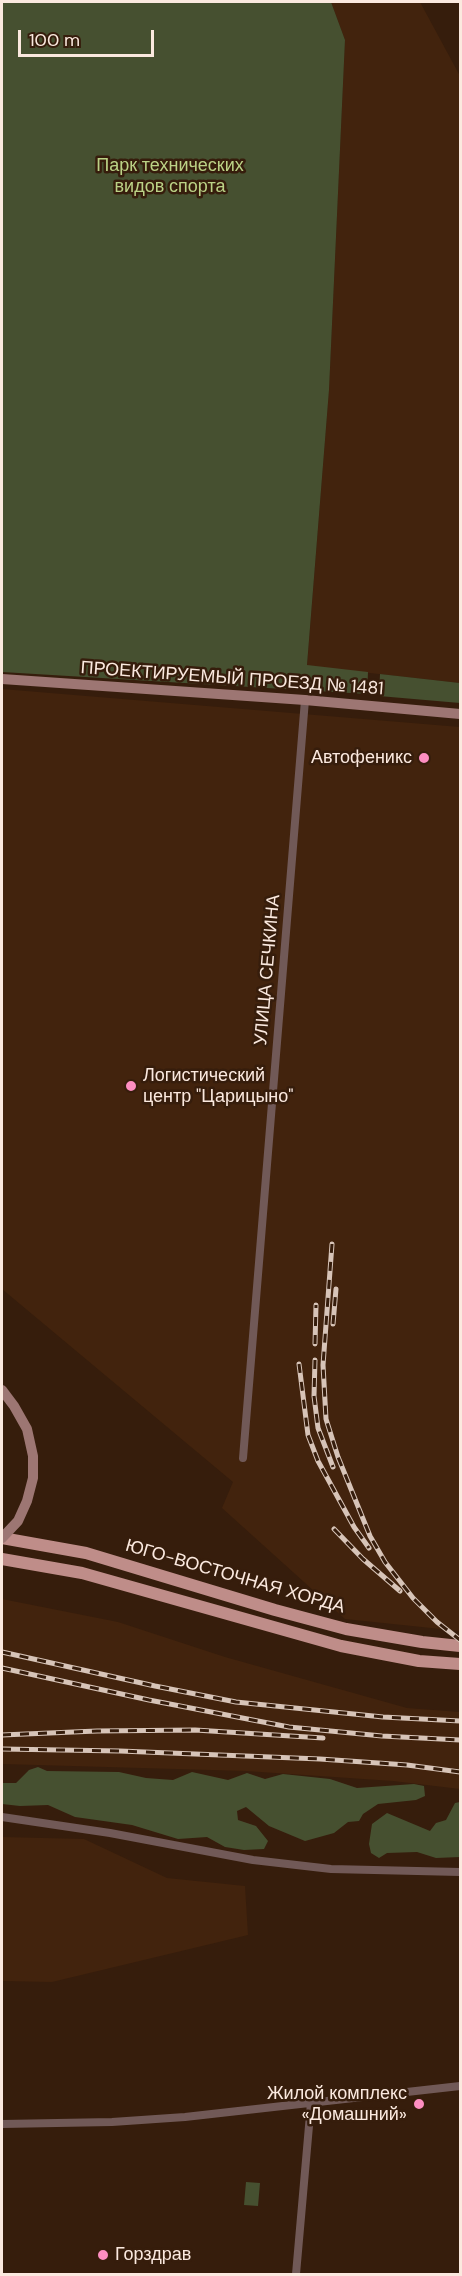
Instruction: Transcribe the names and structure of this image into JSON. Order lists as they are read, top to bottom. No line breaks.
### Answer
{"streets":{"main road":["ЮГО-ВОСТОЧНАЯ ХОРДА"],"street":["ПРОЕКТИРУЕМЫЙ ПРОЕЗД № 1481","УЛИЦА СЕЧКИНА"]},"crossings":[["ПРОЕКТИРУЕМЫЙ ПРОЕЗД № 1481","УЛИЦА СЕЧКИНА"]],"parks":["Парк технических видов спорта"],"places":["Автофеникс","Логистический центр \"Царицыно\"","Жилой комплекс «Домашний»","Горздрав"],"scale_bar":"100 m"}
